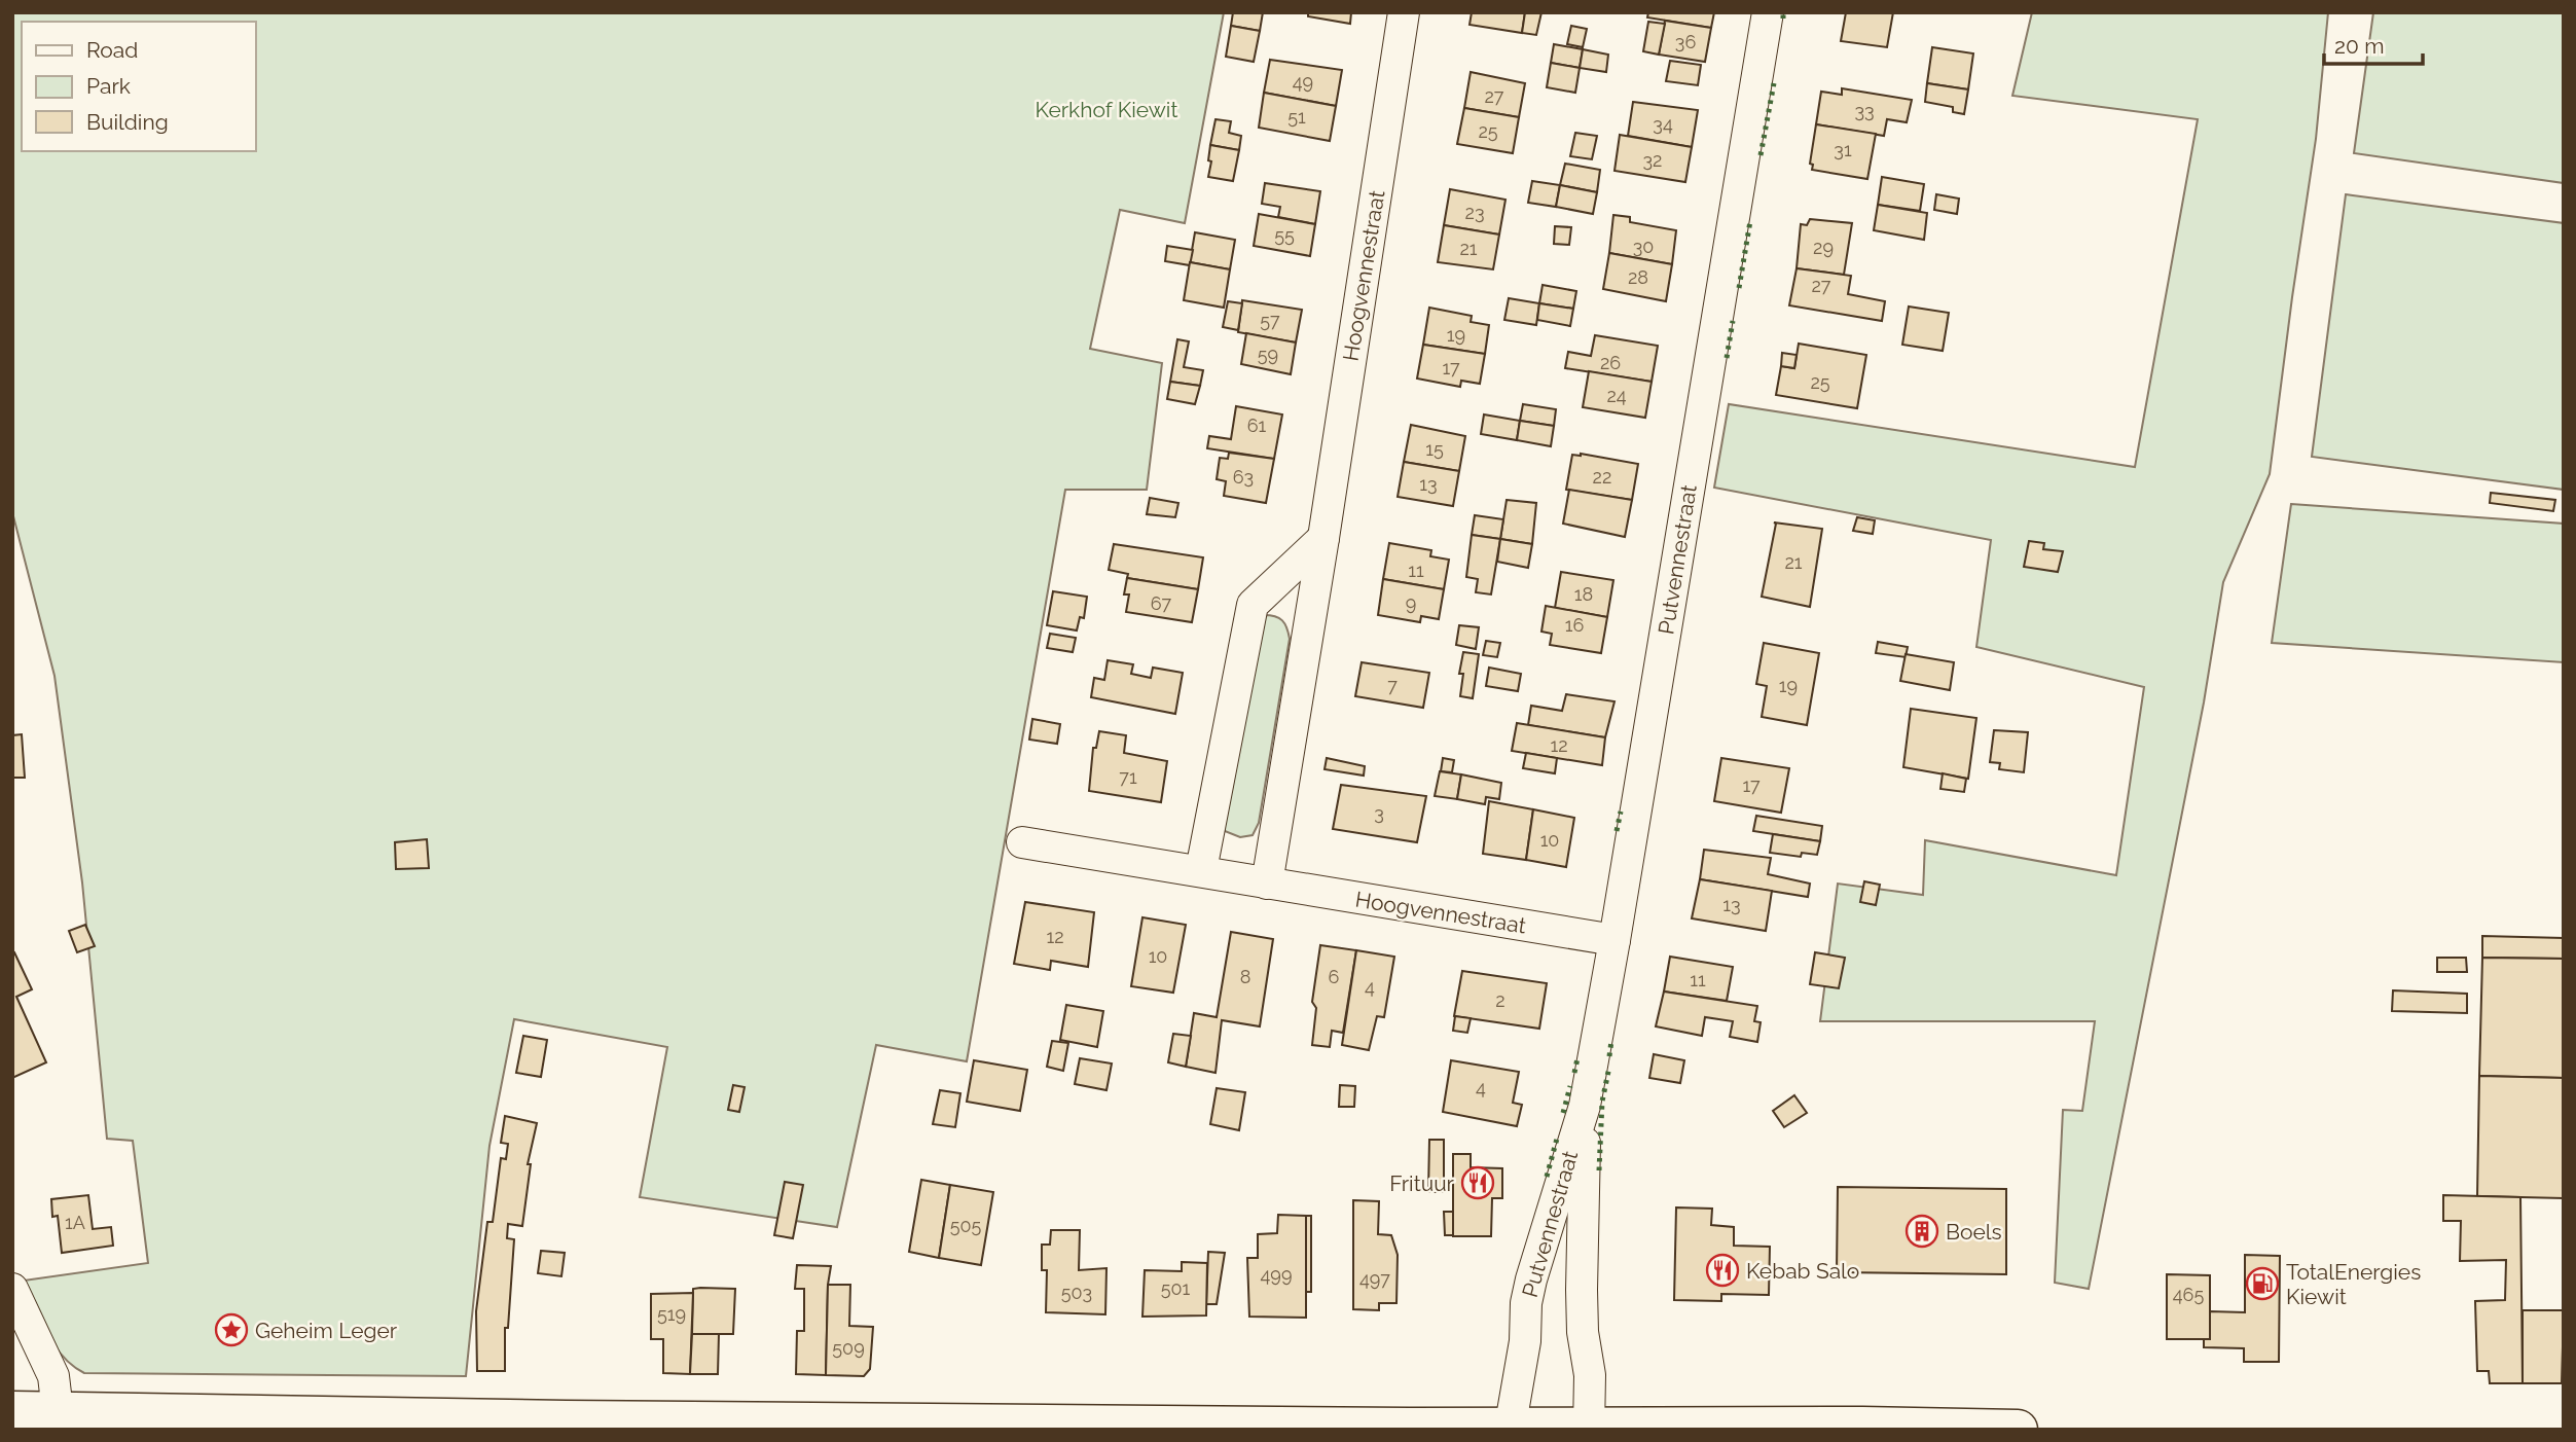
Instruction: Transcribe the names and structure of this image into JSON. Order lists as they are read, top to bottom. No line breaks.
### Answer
{"streets":{"street":["Hoogvennestraat","Putvennestraat"]},"crossings":[["Hoogvennestraat","Putvennestraat"]],"parks":["Kerkhof Kiewit"],"places":{"restaurant":["Frituur","Kebab Salo"],"building":["Boels"],"fuel station":["TotalEnergies Kiewit"],"place":["Geheim Leger"]},"house_numbers":["36","49","27","33","51","34","25","31","32","23","55","30","29","21","28","27","57","19","59","26","17","25","24","61","15","63","22","13","21","11","18","67","9","16","7","19","12","71","17","3","10","13","12","10","8","6","11","4","2","4","1A","505","499","497","501","503","465","519","509"],"legend":["Road","Park","Building"],"scale_bar":"20 m"}
